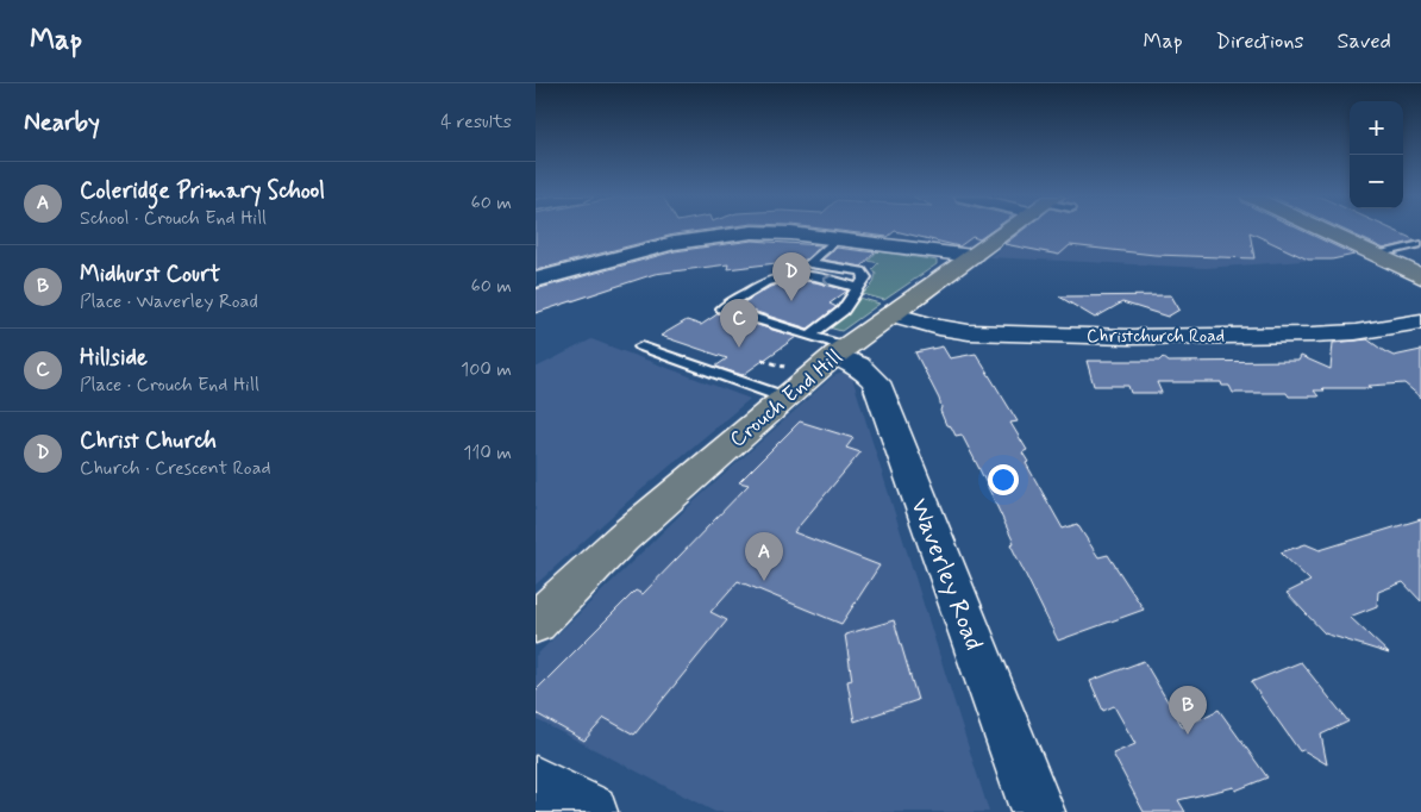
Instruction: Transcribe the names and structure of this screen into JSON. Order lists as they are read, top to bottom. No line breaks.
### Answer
{"streets":{"main road":["Crouch End Hill"],"street":["Christchurch Road","Waverley Road"]},"crossings":[["Christchurch Road","Crouch End Hill"],["Crouch End Hill","Waverley Road"]],"page":{"header":"Map","nav":["Map","Directions","Saved"],"heading":["Nearby","4 results"],"map_buttons":["+","−"],"list":[{"mark":"A","name":"Coleridge Primary School","note":"School · Crouch End Hill","value":"60 m"},{"mark":"B","name":"Midhurst Court","note":"Place · Waverley Road","value":"60 m"},{"mark":"C","name":"Hillside","note":"Place · Crouch End Hill","value":"100 m"},{"mark":"D","name":"Christ Church","note":"Church · Crescent Road","value":"110 m"}],"pins":["D","C","A","B"]}}
